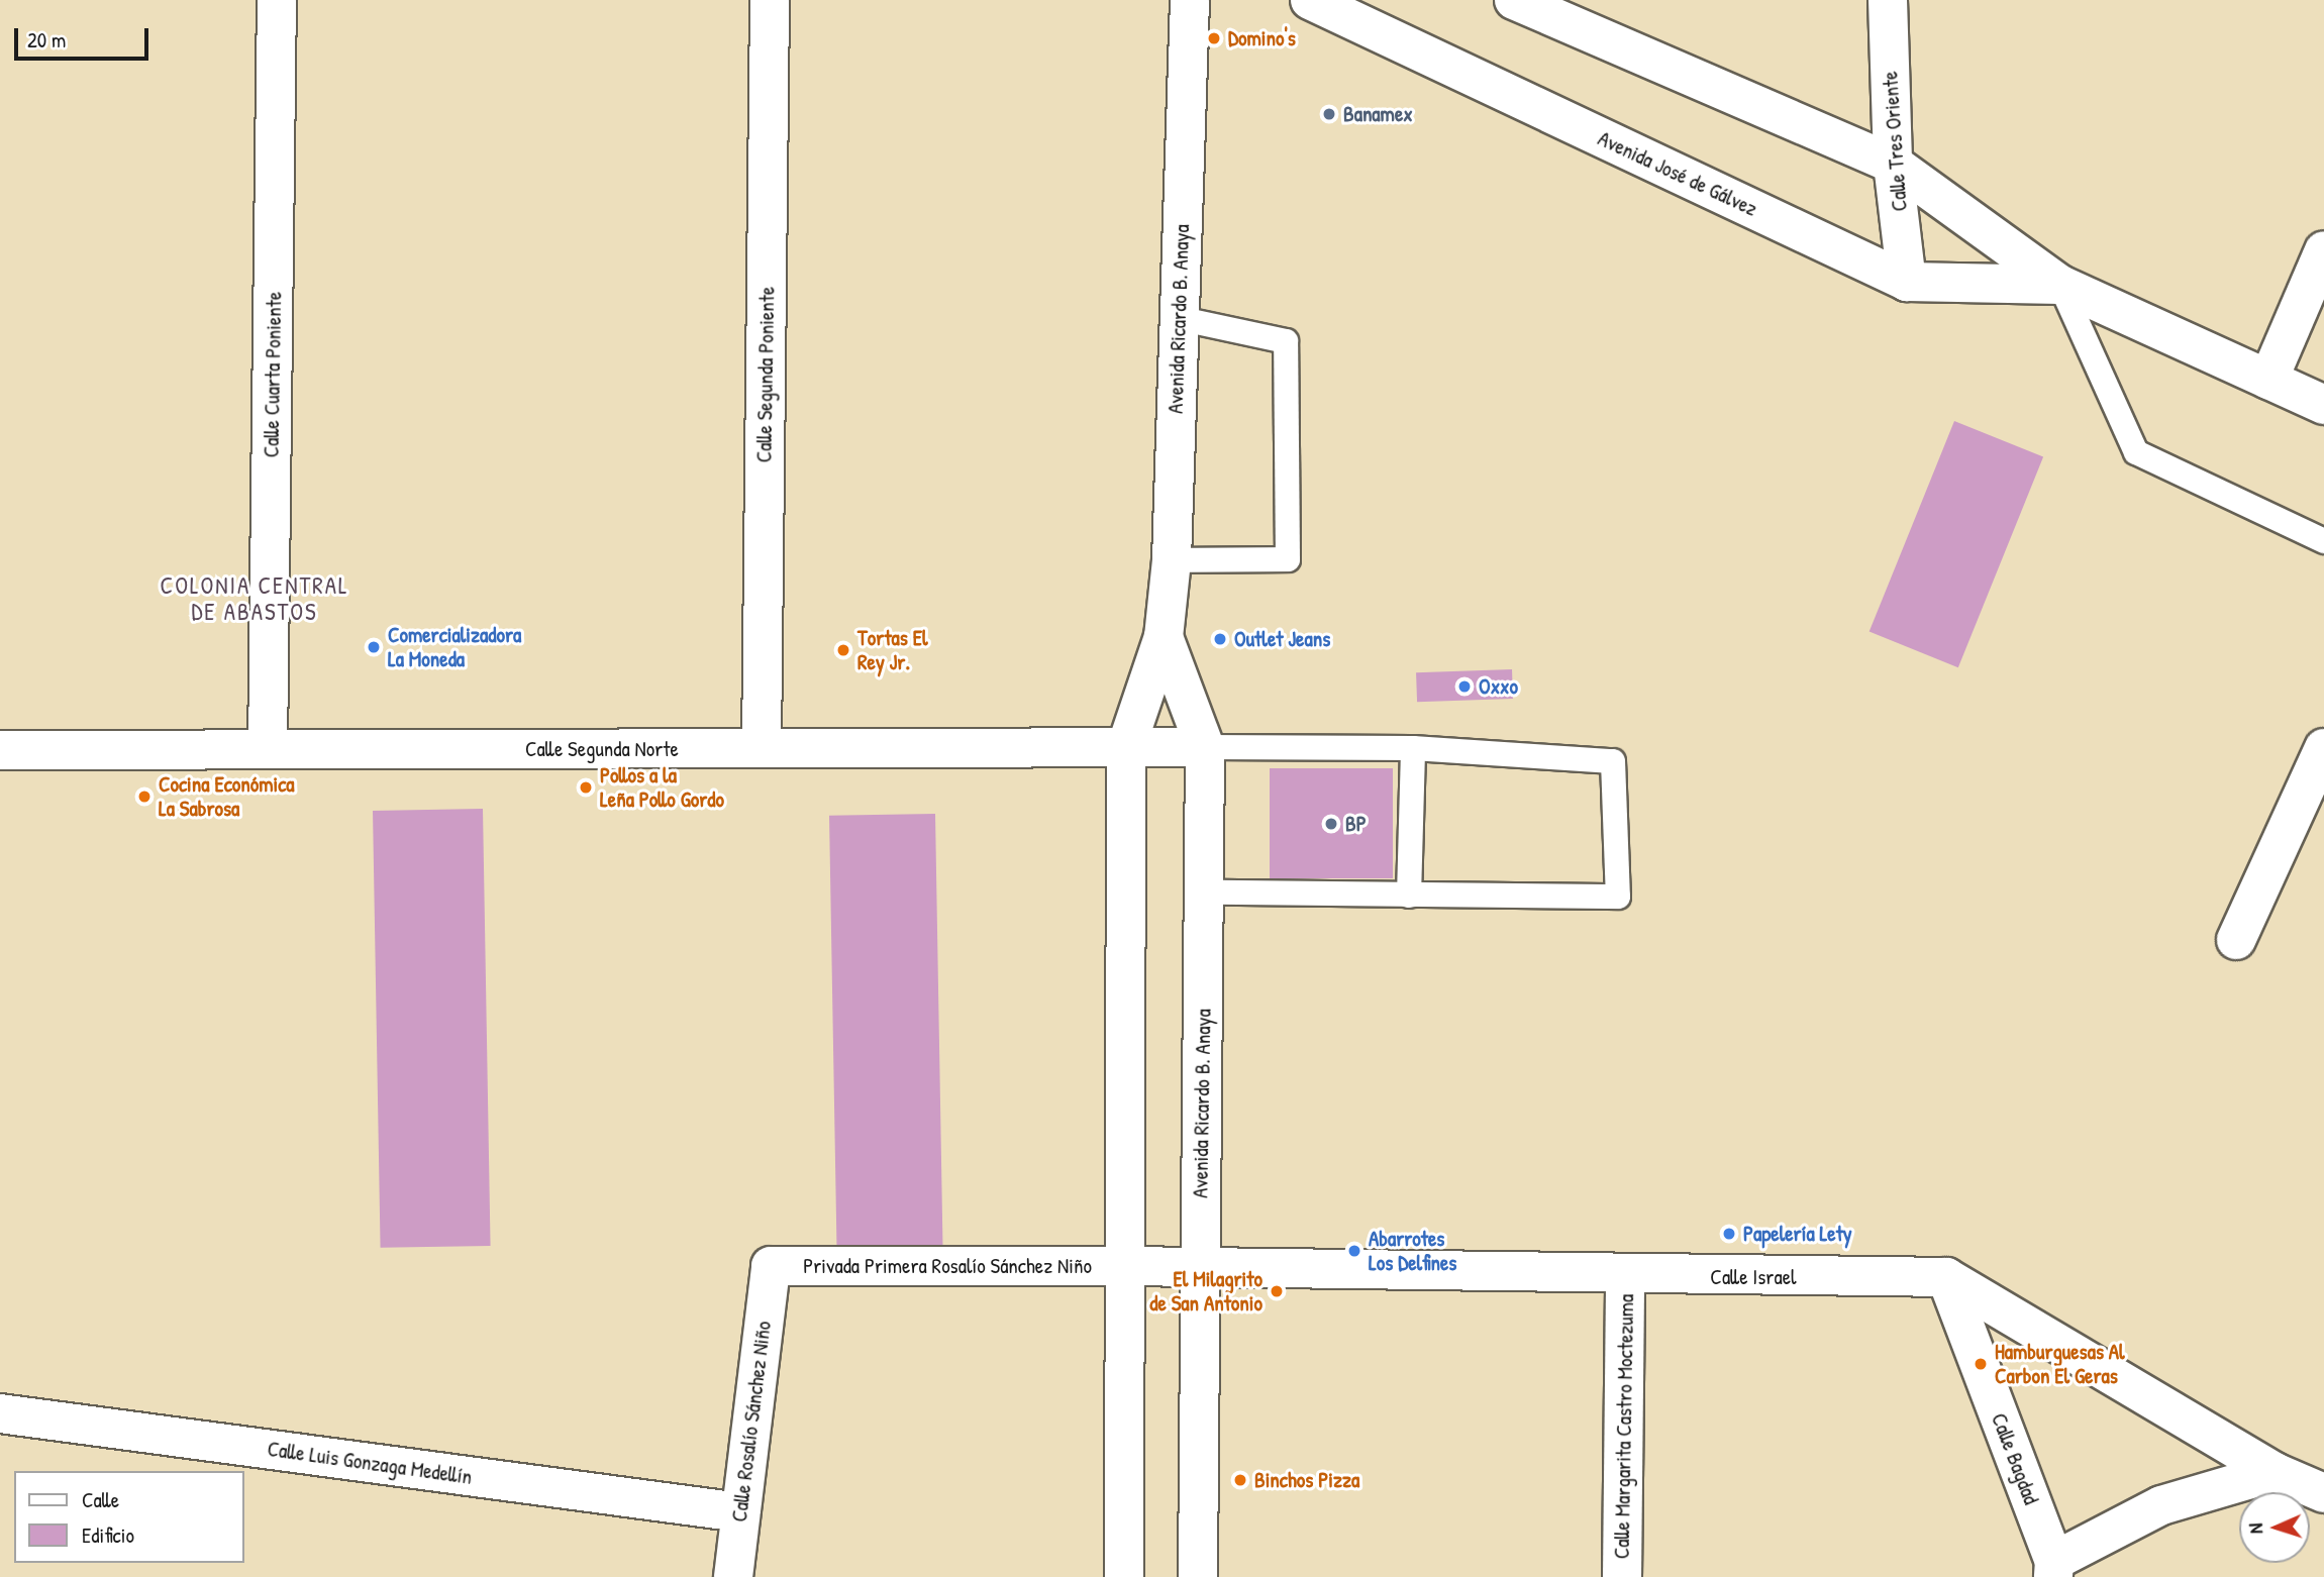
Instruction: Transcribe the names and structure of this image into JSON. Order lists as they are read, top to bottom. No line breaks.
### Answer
{"streets":{"street":["Calle Tres Oriente","Avenida José de Gálvez","Avenida Ricardo B. Anaya","Calle Cuarta Poniente","Calle Segunda Poniente","Calle Segunda Norte","Privada Primera Rosalío Sánchez Niño","Calle Israel","Calle Rosalío Sánchez Niño","Calle Margarita Castro Moctezuma","Calle Bagdad","Calle Luis Gonzaga Medellín"]},"crossings":[["Calle Tres Oriente","Avenida José de Gálvez"],["Avenida Ricardo B. Anaya","Calle Segunda Norte"],["Avenida Ricardo B. Anaya","Privada Primera Rosalío Sánchez Niño"],["Avenida Ricardo B. Anaya","Calle Israel"],["Calle Cuarta Poniente","Calle Segunda Norte"],["Calle Segunda Poniente","Calle Segunda Norte"],["Privada Primera Rosalío Sánchez Niño","Calle Israel"],["Privada Primera Rosalío Sánchez Niño","Calle Rosalío Sánchez Niño"],["Calle Israel","Calle Margarita Castro Moctezuma"],["Calle Israel","Calle Bagdad"],["Calle Rosalío Sánchez Niño","Calle Luis Gonzaga Medellín"]],"districts":["COLONIA CENTRAL DE ABASTOS"],"places":["Domino's","Banamex","Outlet Jeans","Comercializadora La Moneda","Tortas El Rey Jr.","Oxxo","Pollos a la Leña Pollo Gordo","Cocina Económica La Sabrosa","BP","Papelería Lety","Abarrotes Los Delfines","El Milagrito de San Antonio","Hamburguesas Al Carbon El Geras","Binchos Pizza"],"legend":["Calle","Edificio"],"scale_bar":"20 m","north":"left"}
